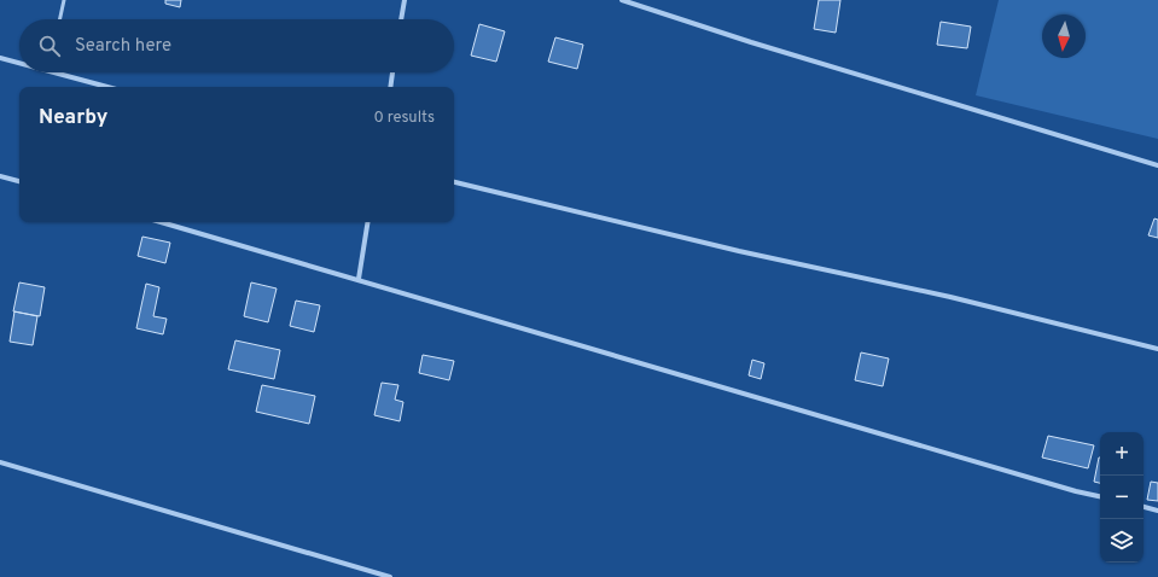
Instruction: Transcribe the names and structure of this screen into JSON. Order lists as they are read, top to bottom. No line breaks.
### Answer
{"north":"bottom","page":{"search":"Search here","heading":["Nearby","0 results"],"map_buttons":["+","−"]}}
